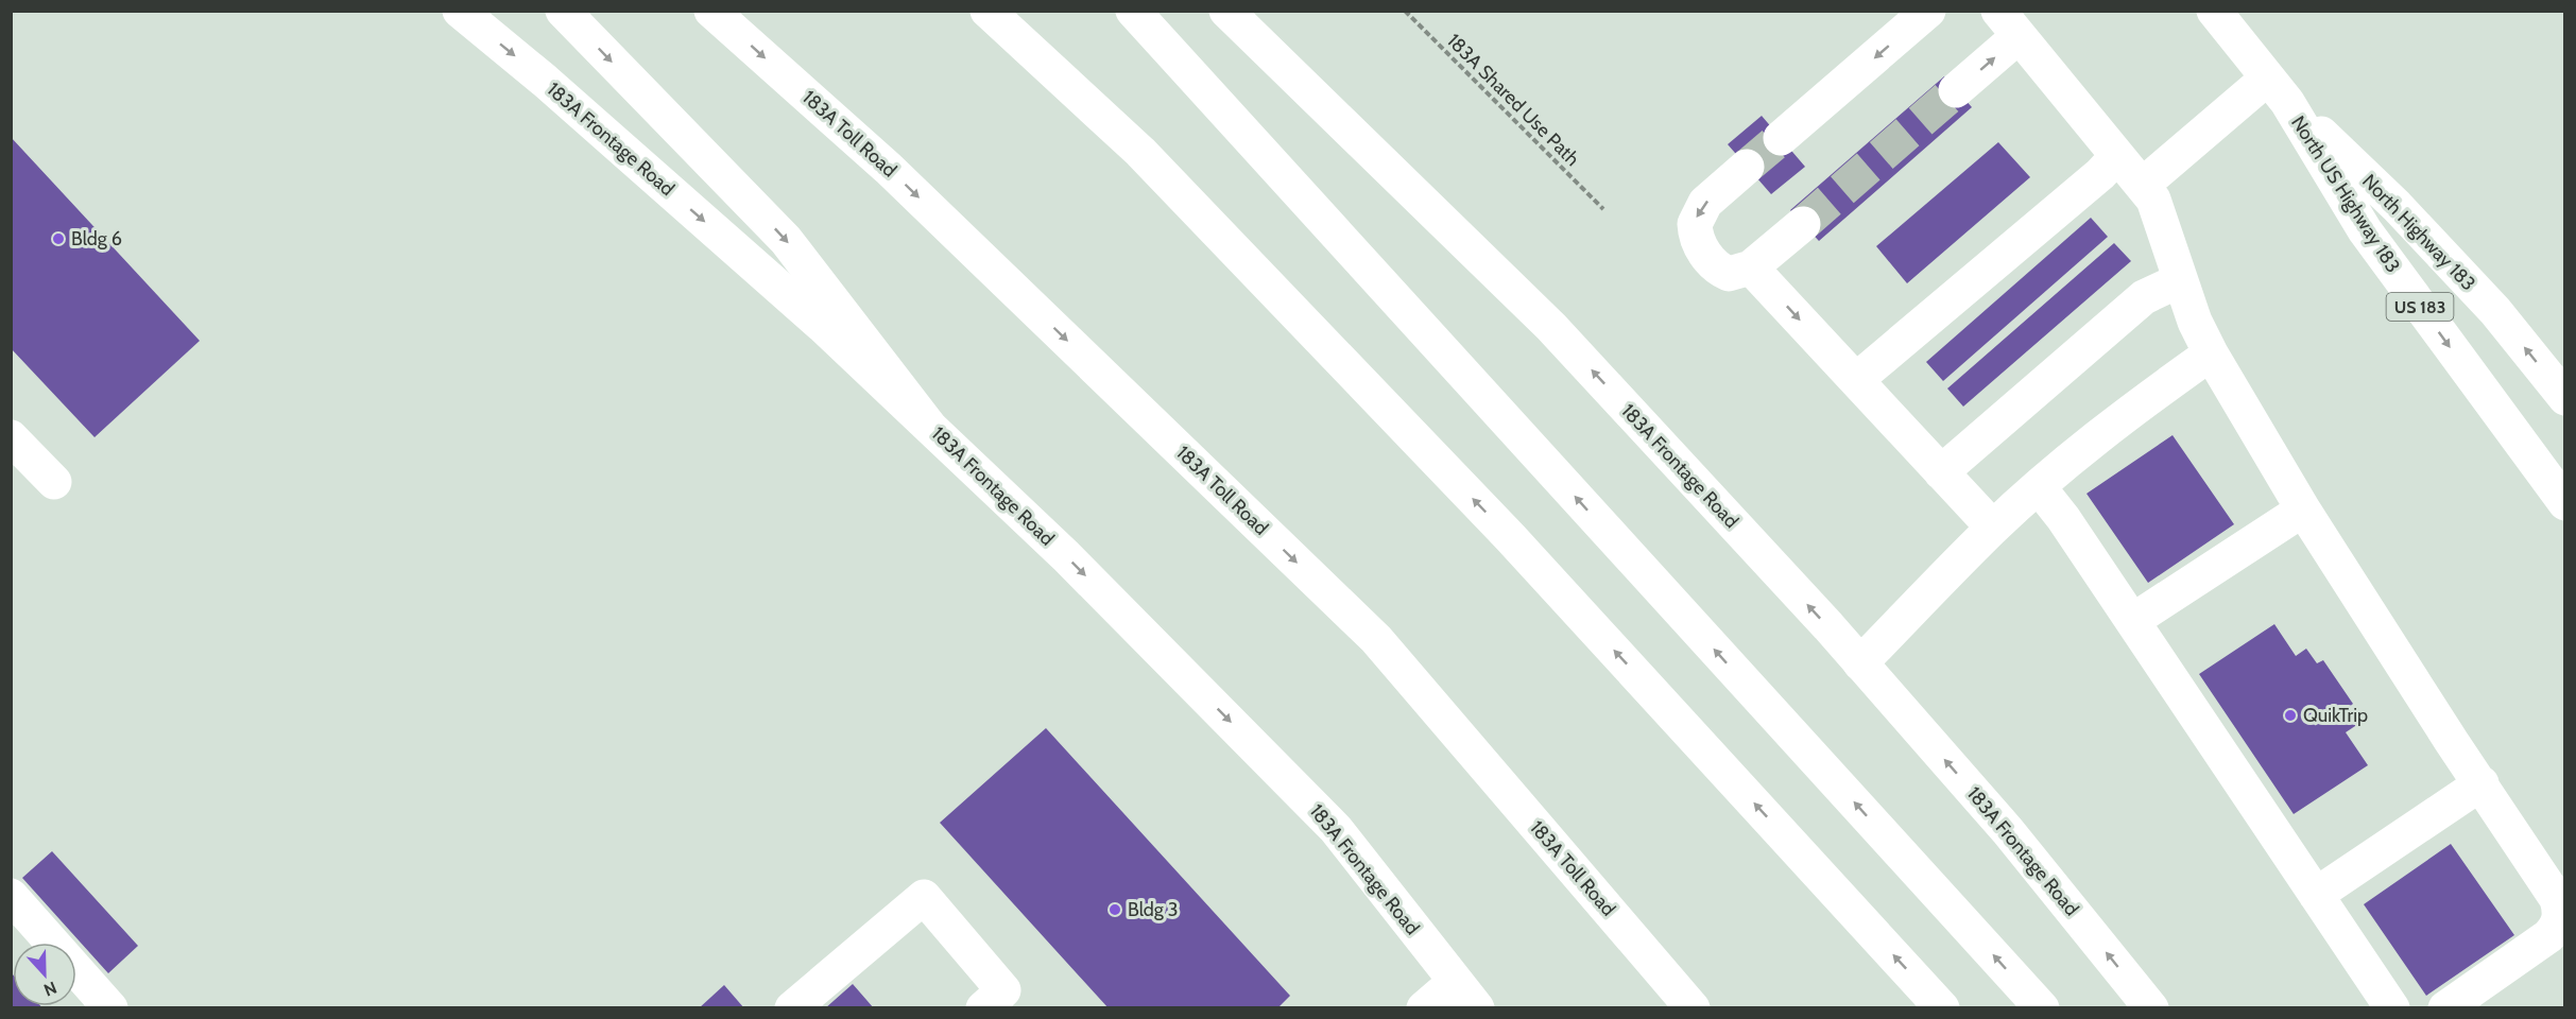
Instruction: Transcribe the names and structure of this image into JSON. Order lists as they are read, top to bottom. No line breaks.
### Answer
{"streets":{"main road":["183A Toll Road","183A Frontage Road","North US Highway 183","North Highway 183","US 183"],"path":["183A Shared Use Path"]},"crossings":[["North US Highway 183","North Highway 183"]],"places":["Bldg 6","QuikTrip","Bldg 3"],"north":"bottom"}
